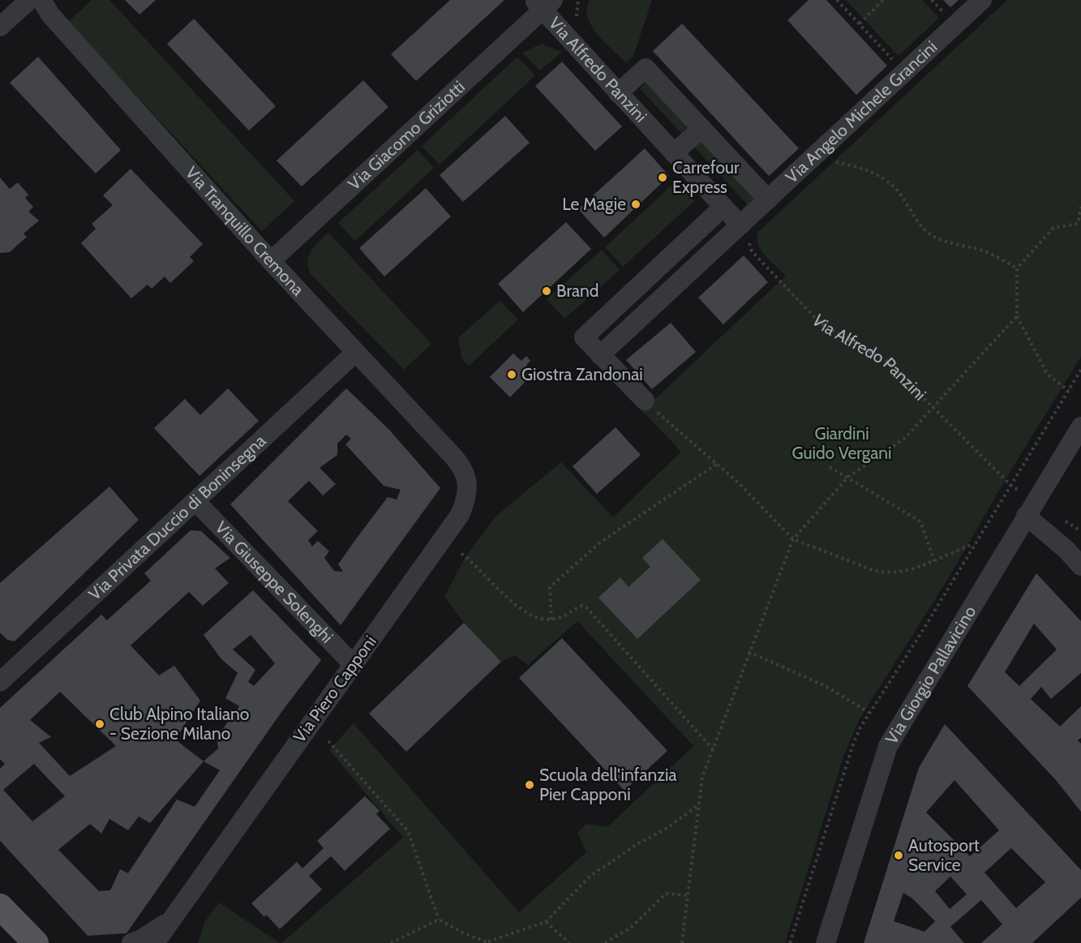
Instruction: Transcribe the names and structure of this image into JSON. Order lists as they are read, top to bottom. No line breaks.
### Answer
{"streets":{"street":["Via Alfredo Panzini","Via Angelo Michele Grancini","Via Giacomo Griziotti","Via Tranquillo Cremona","Via Privata Duccio di Boninsegna","Via Giuseppe Solenghi","Via Giorgio Pallavicino","Via Piero Capponi"]},"crossings":[["Via Alfredo Panzini","Via Angelo Michele Grancini"],["Via Alfredo Panzini","Via Giacomo Griziotti"],["Via Giacomo Griziotti","Via Tranquillo Cremona"],["Via Tranquillo Cremona","Via Privata Duccio di Boninsegna"],["Via Tranquillo Cremona","Via Piero Capponi"],["Via Privata Duccio di Boninsegna","Via Giuseppe Solenghi"],["Via Giuseppe Solenghi","Via Piero Capponi"]],"parks":["Giardini Guido Vergani"],"places":["Carrefour Express","Le Magie","Brand","Giostra Zandonai","Club Alpino Italiano - Sezione Milano","Scuola dell'infanzia Pier Capponi","Autosport Service"]}
